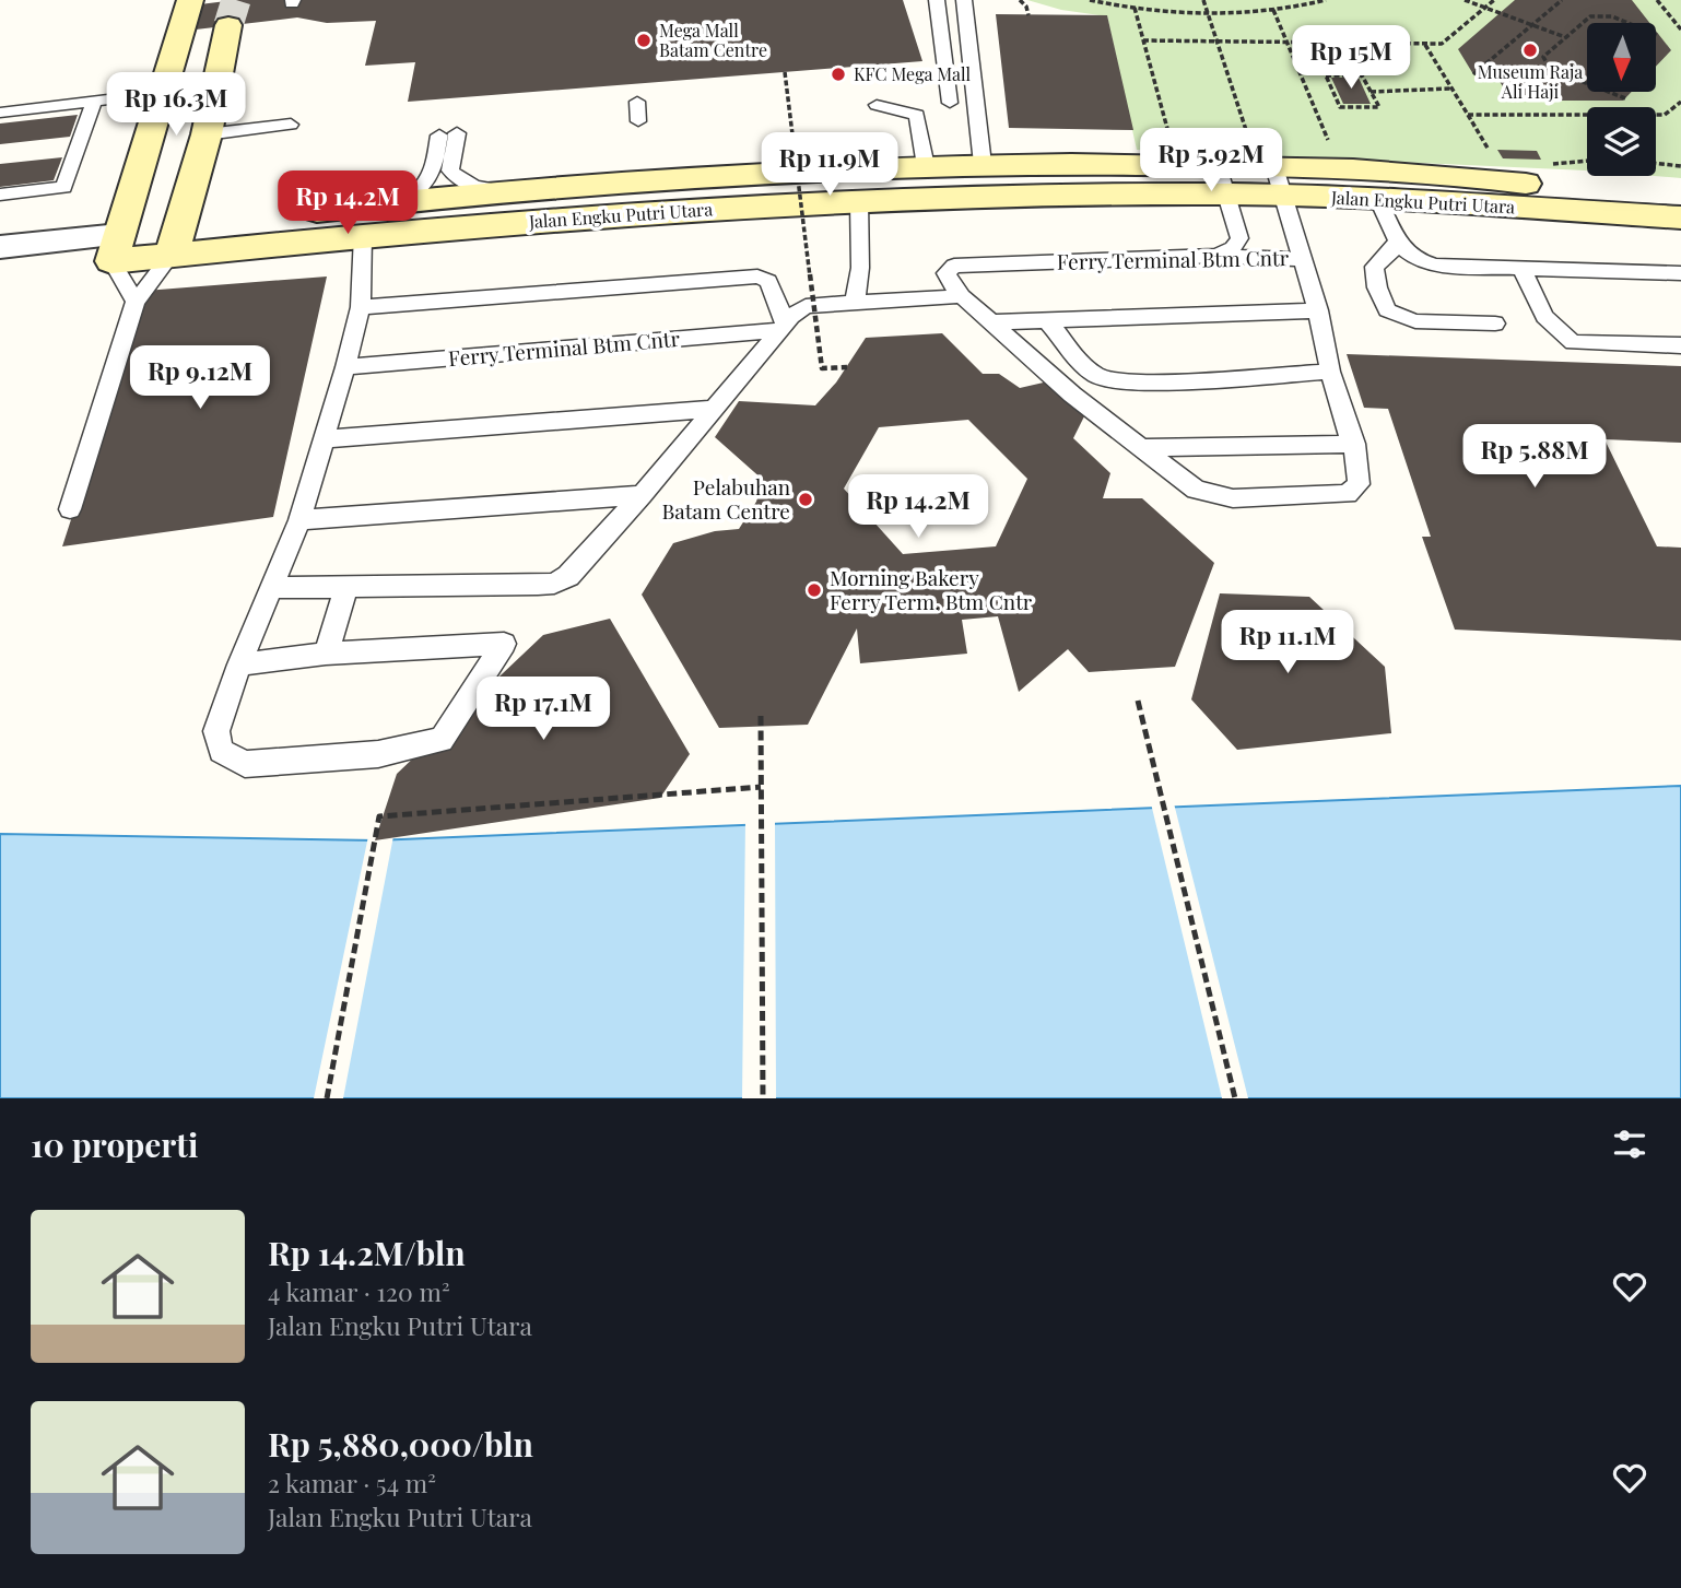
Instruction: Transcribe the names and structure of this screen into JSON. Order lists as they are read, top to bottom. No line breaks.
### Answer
{"streets":{"main road":["Jalan Engku Putri Utara"],"lane":["Ferry Terminal Btm Cntr"]},"crossings":[["Jalan Engku Putri Utara","Ferry Terminal Btm Cntr"]],"places":["Mega Mall Batam Centre","Museum Raja Ali Haji","KFC Mega Mall","Pelabuhan Batam Centre","Morning Bakery Ferry Term. Btm Cntr"],"north":"bottom","page":{"price":["Rp 15M","Rp 16.3M","Rp 5.92M","Rp 11.9M","Rp 14.2M","Rp 9.12M","Rp 5.88M","Rp 14.2M","Rp 11.1M","Rp 17.1M"],"heading":"10 properti","list":[{"name":"Rp 14.2M/bln","note":"4 kamar · 120 m² · Jalan Engku Putri Utara"},{"name":"Rp 5,880,000/bln","note":"2 kamar · 54 m² · Jalan Engku Putri Utara"}]}}
